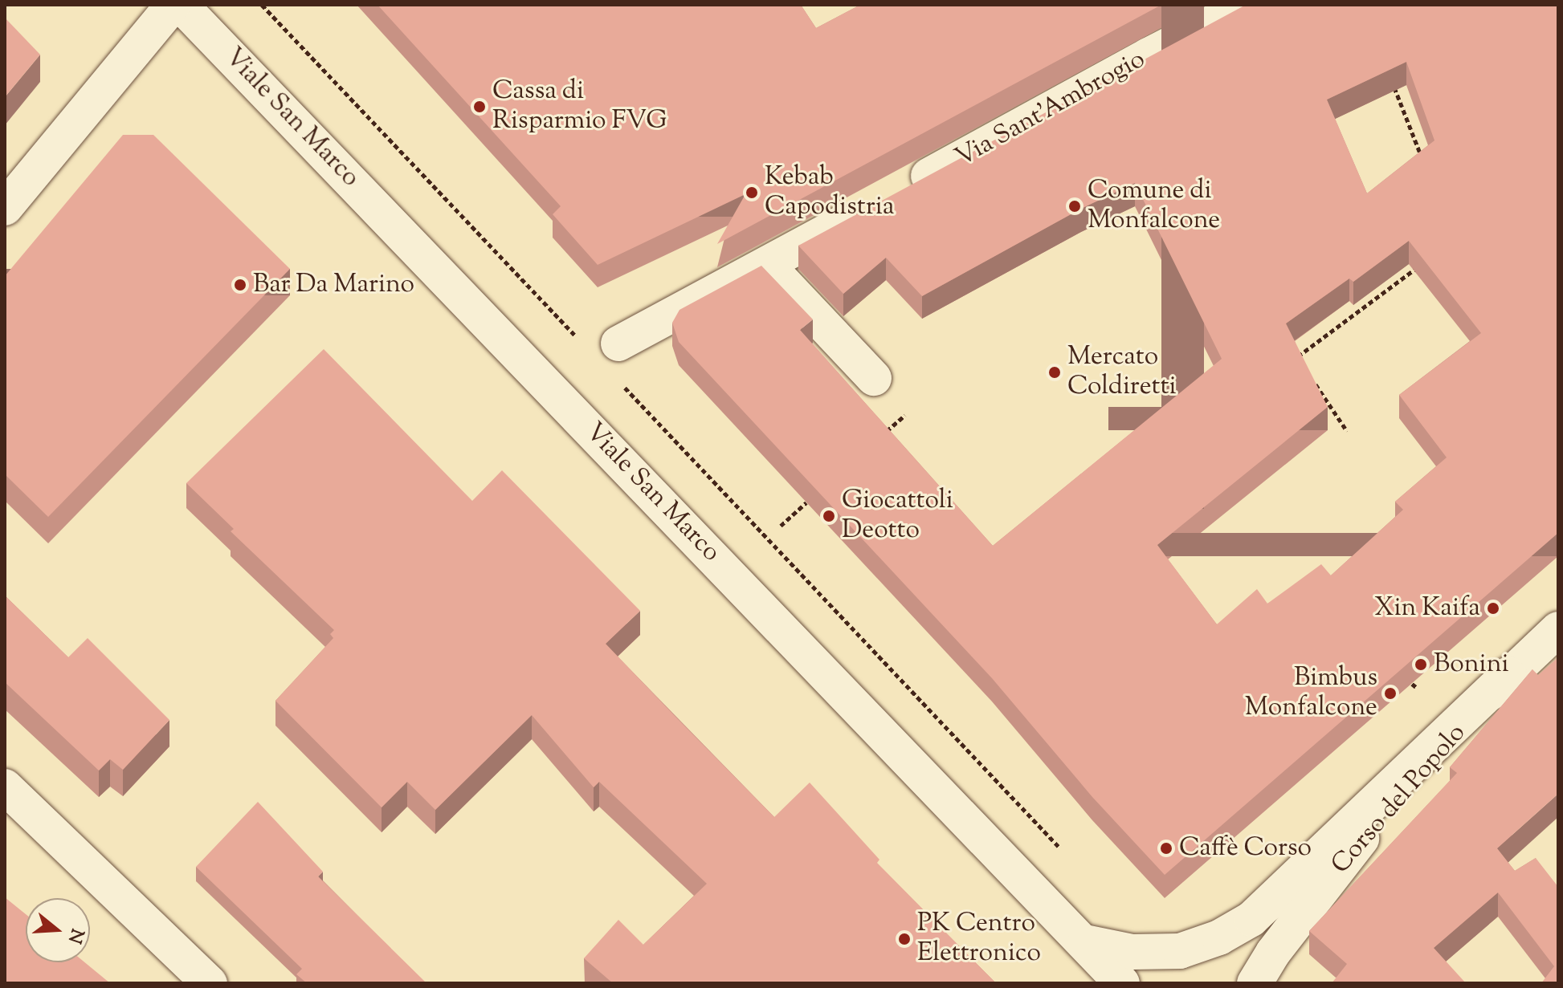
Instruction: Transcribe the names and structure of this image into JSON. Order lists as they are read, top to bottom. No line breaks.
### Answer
{"streets":{"street":["Via Sant'Ambrogio","Viale San Marco","Corso del Popolo"]},"places":["Cassa di Risparmio FVG","Kebab Capodistria","Comune di Monfalcone","Bar Da Marino","Mercato Coldiretti","Giocattoli Deotto","Xin Kaifa","Bonini","Bimbus Monfalcone","Caffè Corso","PK Centro Elettronico"],"north":"right"}
